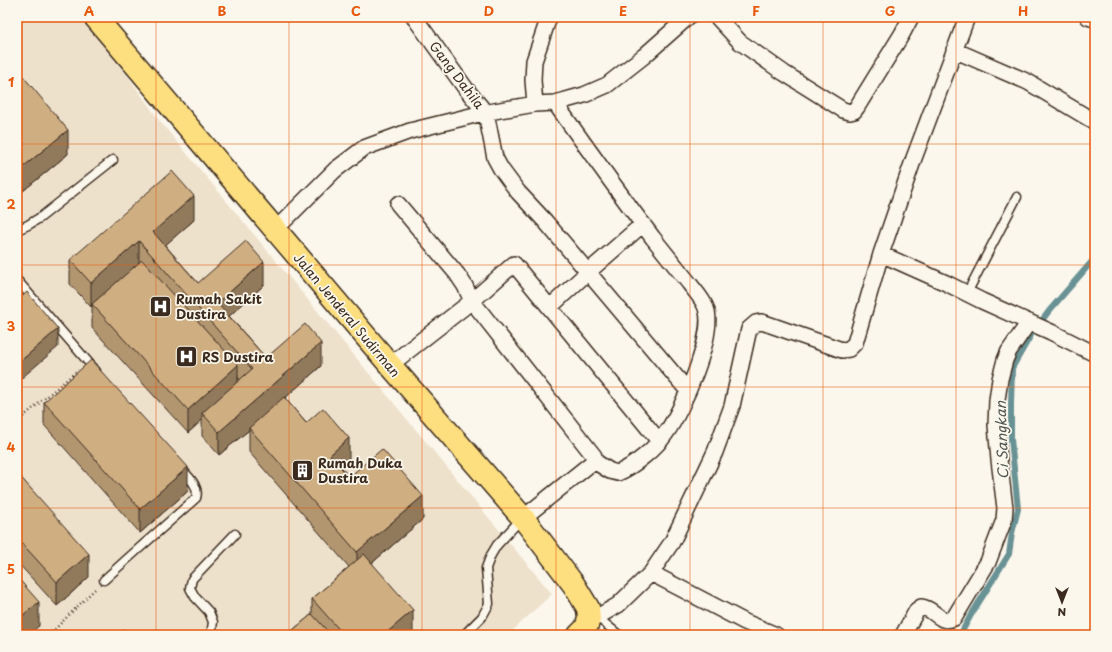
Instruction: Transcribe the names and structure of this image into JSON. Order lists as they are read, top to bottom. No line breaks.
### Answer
{"streets":{"main road":["Jalan Jenderal Sudirman"],"street":["Gang Dahila"]},"water":["Ci Sangkan"],"places":{"hospital":["Rumah Sakit Dustira","RS Dustira"],"building":["Rumah Duka Dustira"]},"north":"bottom","grid":{"columns":["A","B","C","D","E","F","G","H"],"rows":["1","2","3","4","5"]}}
